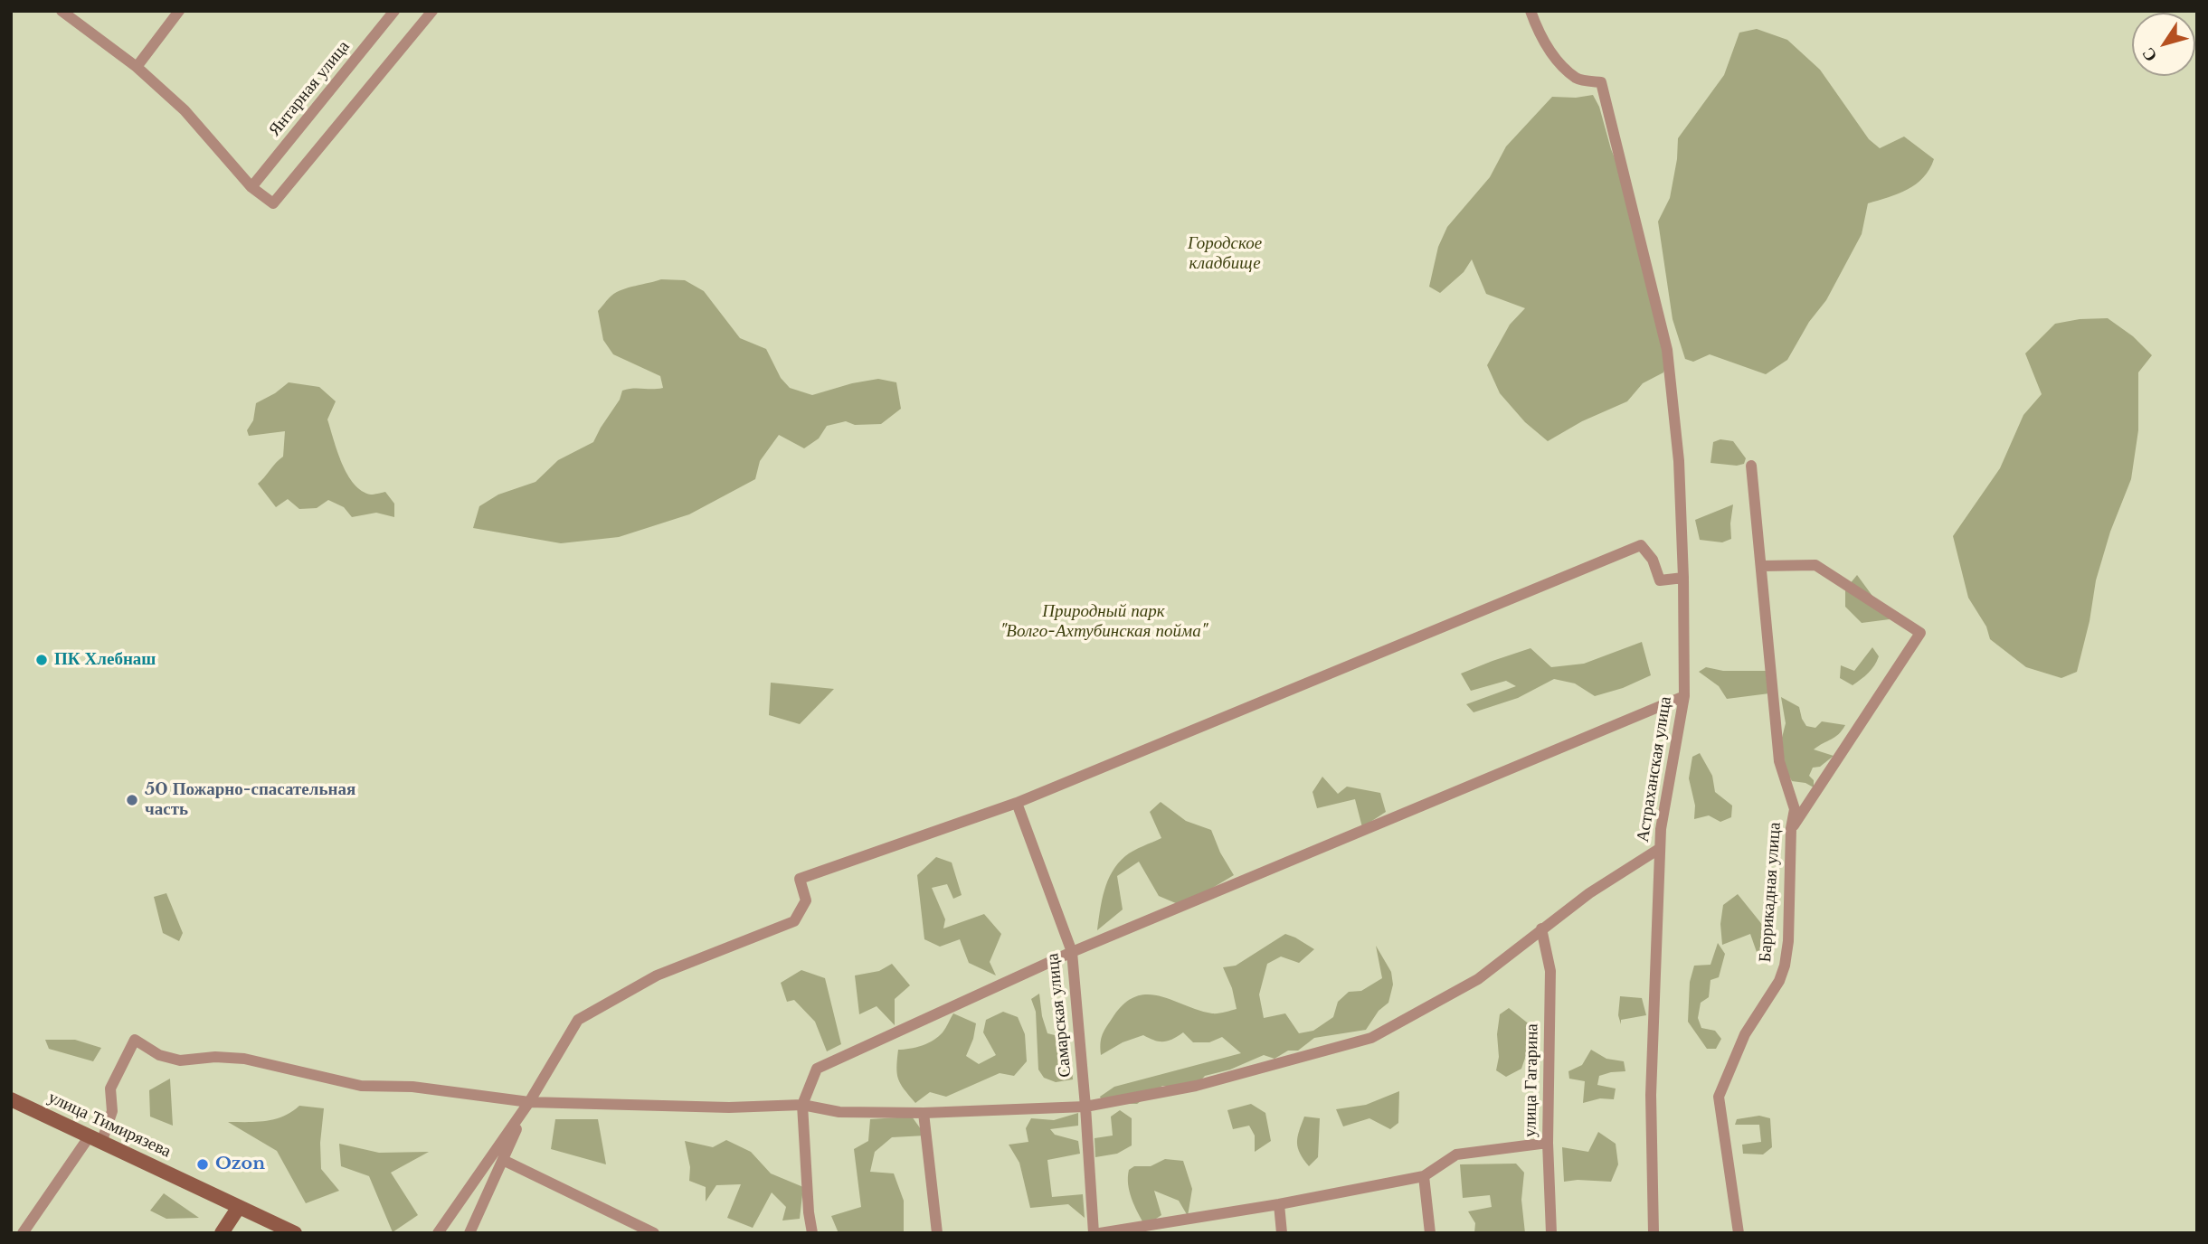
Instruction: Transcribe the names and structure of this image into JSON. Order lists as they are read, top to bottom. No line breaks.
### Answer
{"streets":{"street":["Янтарная улица","Астраханская улица","Баррикадная улица","Самарская улица","улица Гагарина","улица Тимирязева"]},"parks":["Городское кладбище","Природный парк \"Волго-Ахтубинская пойма\""],"places":["ПК Хлебнаш","50 Пожарно-спасательная часть","Ozon"],"north":"bottom left"}
